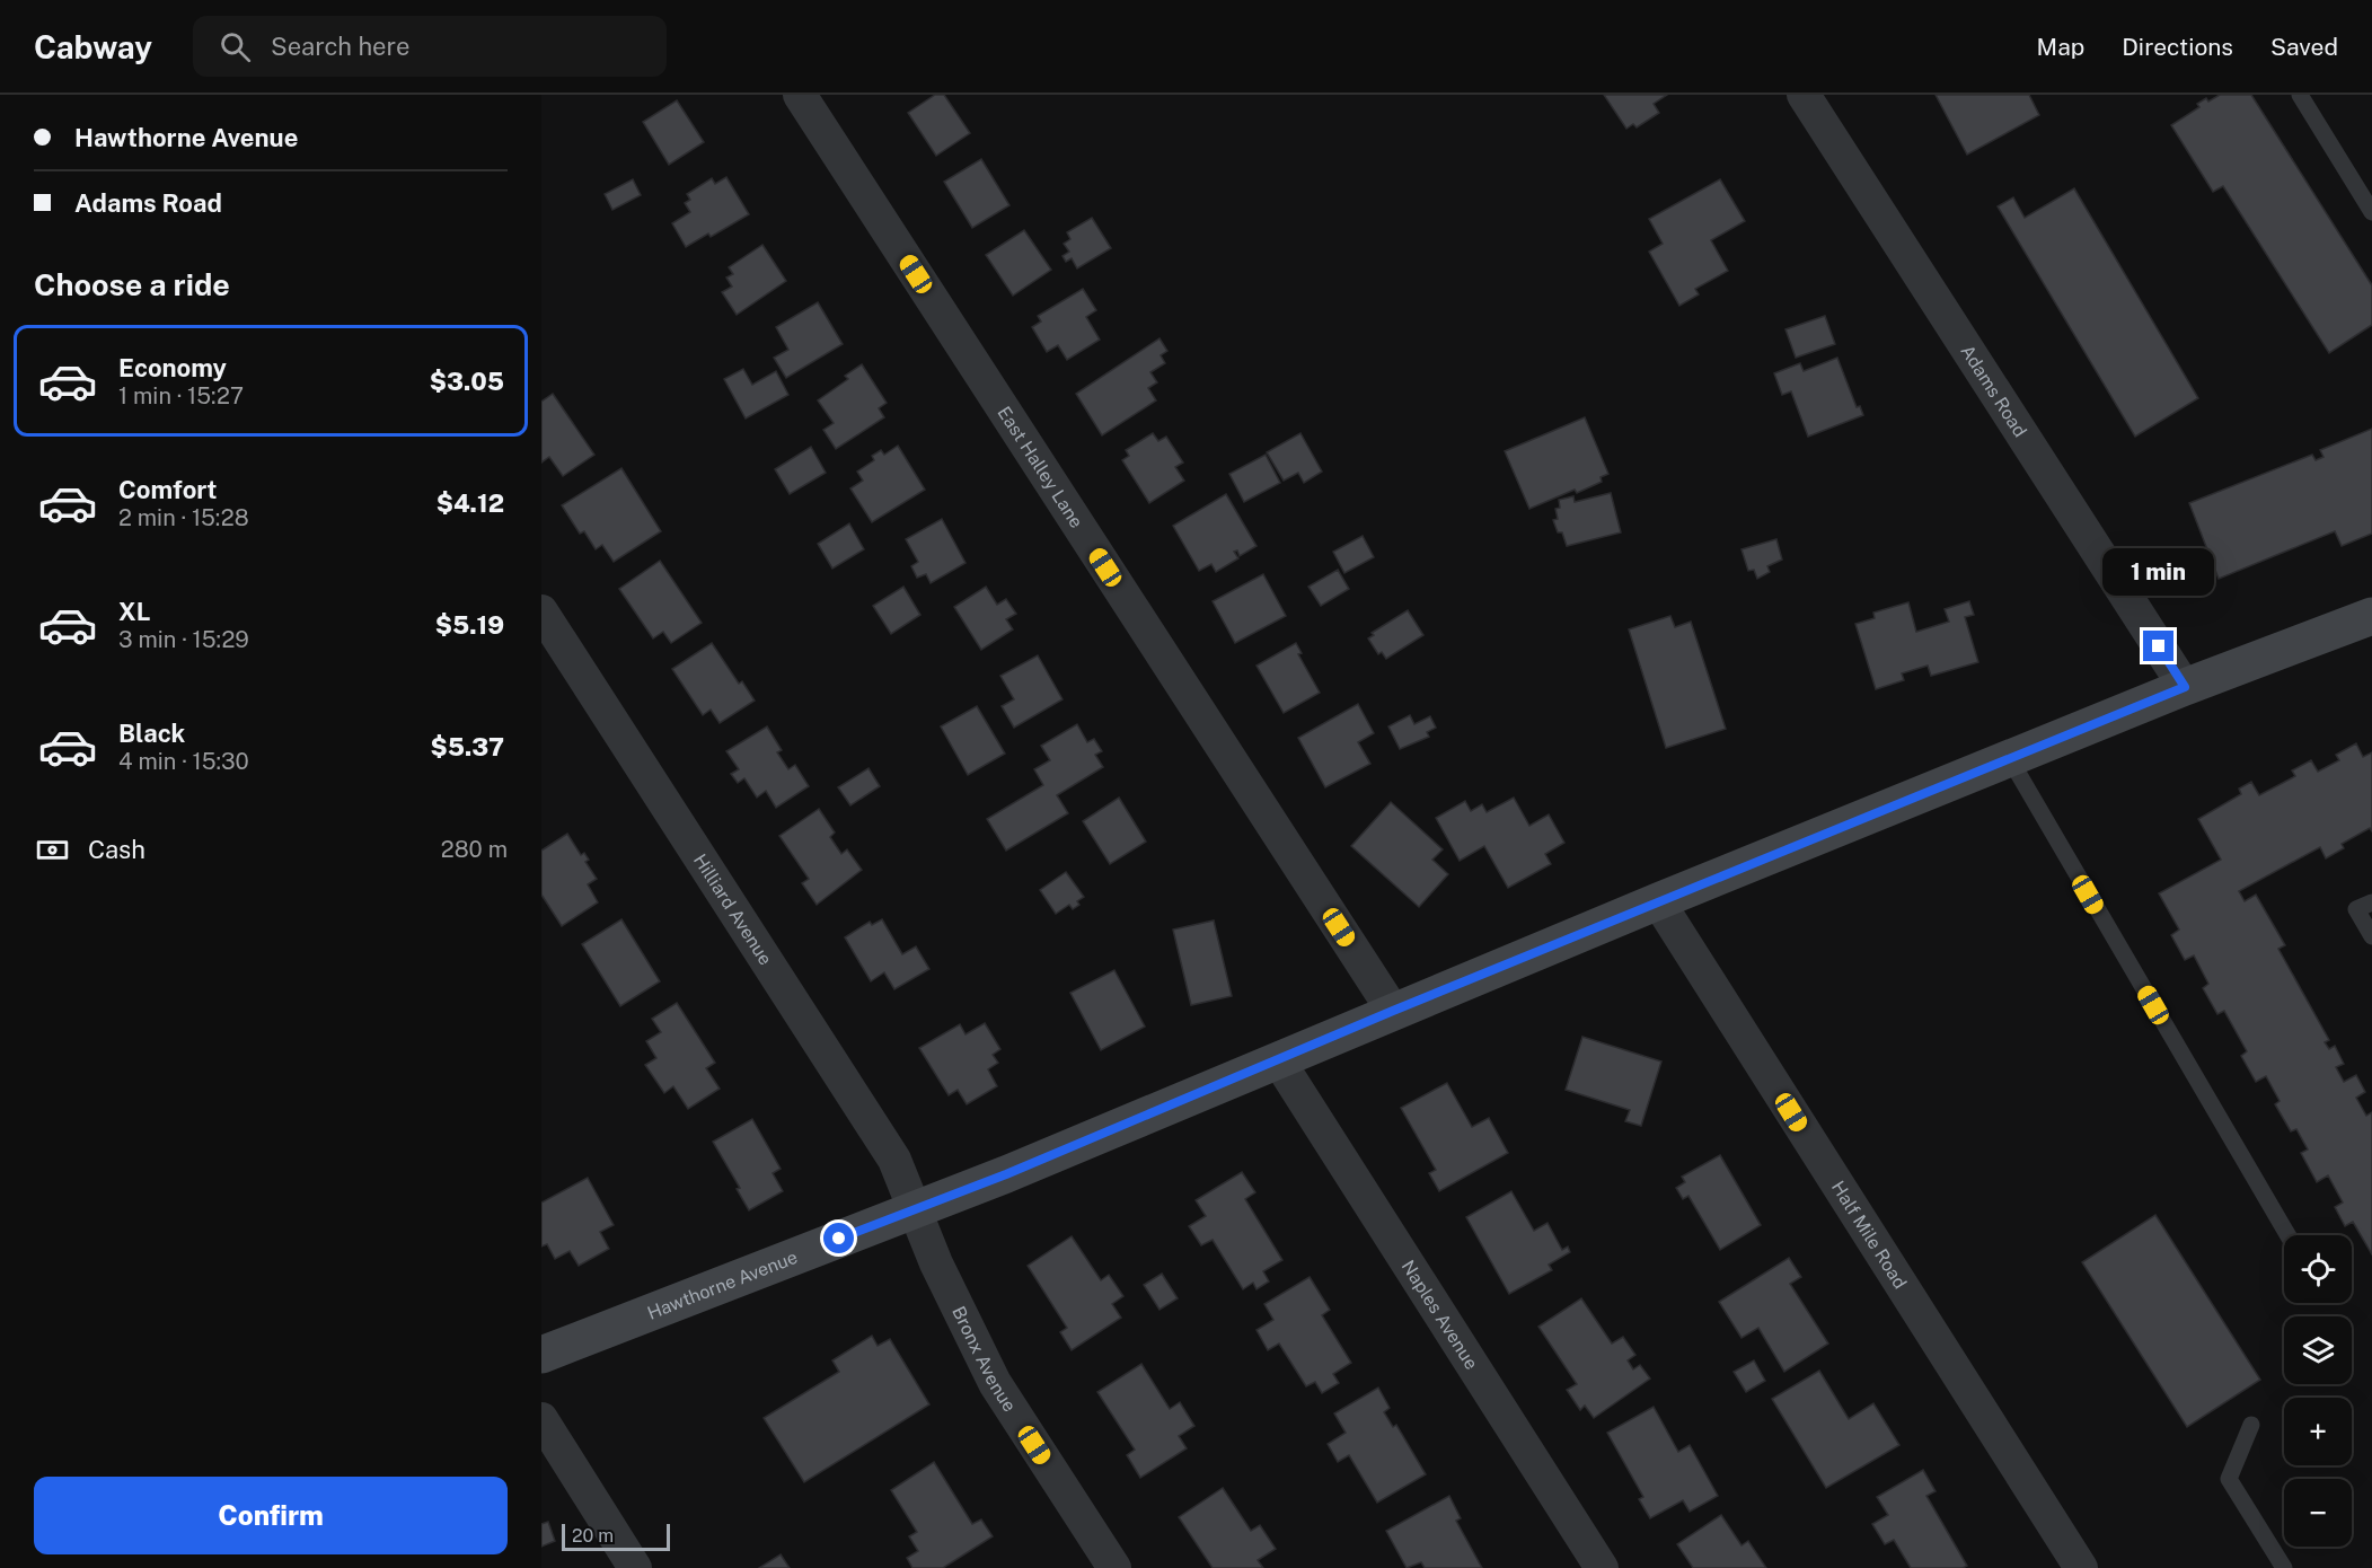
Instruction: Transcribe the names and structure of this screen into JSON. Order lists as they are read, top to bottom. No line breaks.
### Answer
{"streets":{"street":["Adams Road","East Halley Lane","Hilliard Avenue","Half Mile Road","Hawthorne Avenue","Naples Avenue","Bronx Avenue"]},"crossings":[["Adams Road","Hawthorne Avenue"],["East Halley Lane","Hawthorne Avenue"],["Hilliard Avenue","Hawthorne Avenue"],["Hilliard Avenue","Bronx Avenue"],["Half Mile Road","Hawthorne Avenue"],["Hawthorne Avenue","Naples Avenue"],["Hawthorne Avenue","Bronx Avenue"]],"scale_bar":"20 m","page":{"header":"Cabway","search":"Search here","nav":["Map","Directions","Saved"],"banner":["Hawthorne Avenue","Adams Road"],"heading":"Choose a ride","list":[{"name":"Economy","note":"1 min · 15:27","value":"$3.05"},{"name":"Comfort","note":"2 min · 15:28","value":"$4.12"},{"name":"XL","note":"3 min · 15:29","value":"$5.19"},{"name":"Black","note":"4 min · 15:30","value":"$5.37"}],"bubble":"1 min","pay":["Cash","280 m"],"map_buttons":["+","−"],"buttons":"Confirm","scale":"20 m"}}
